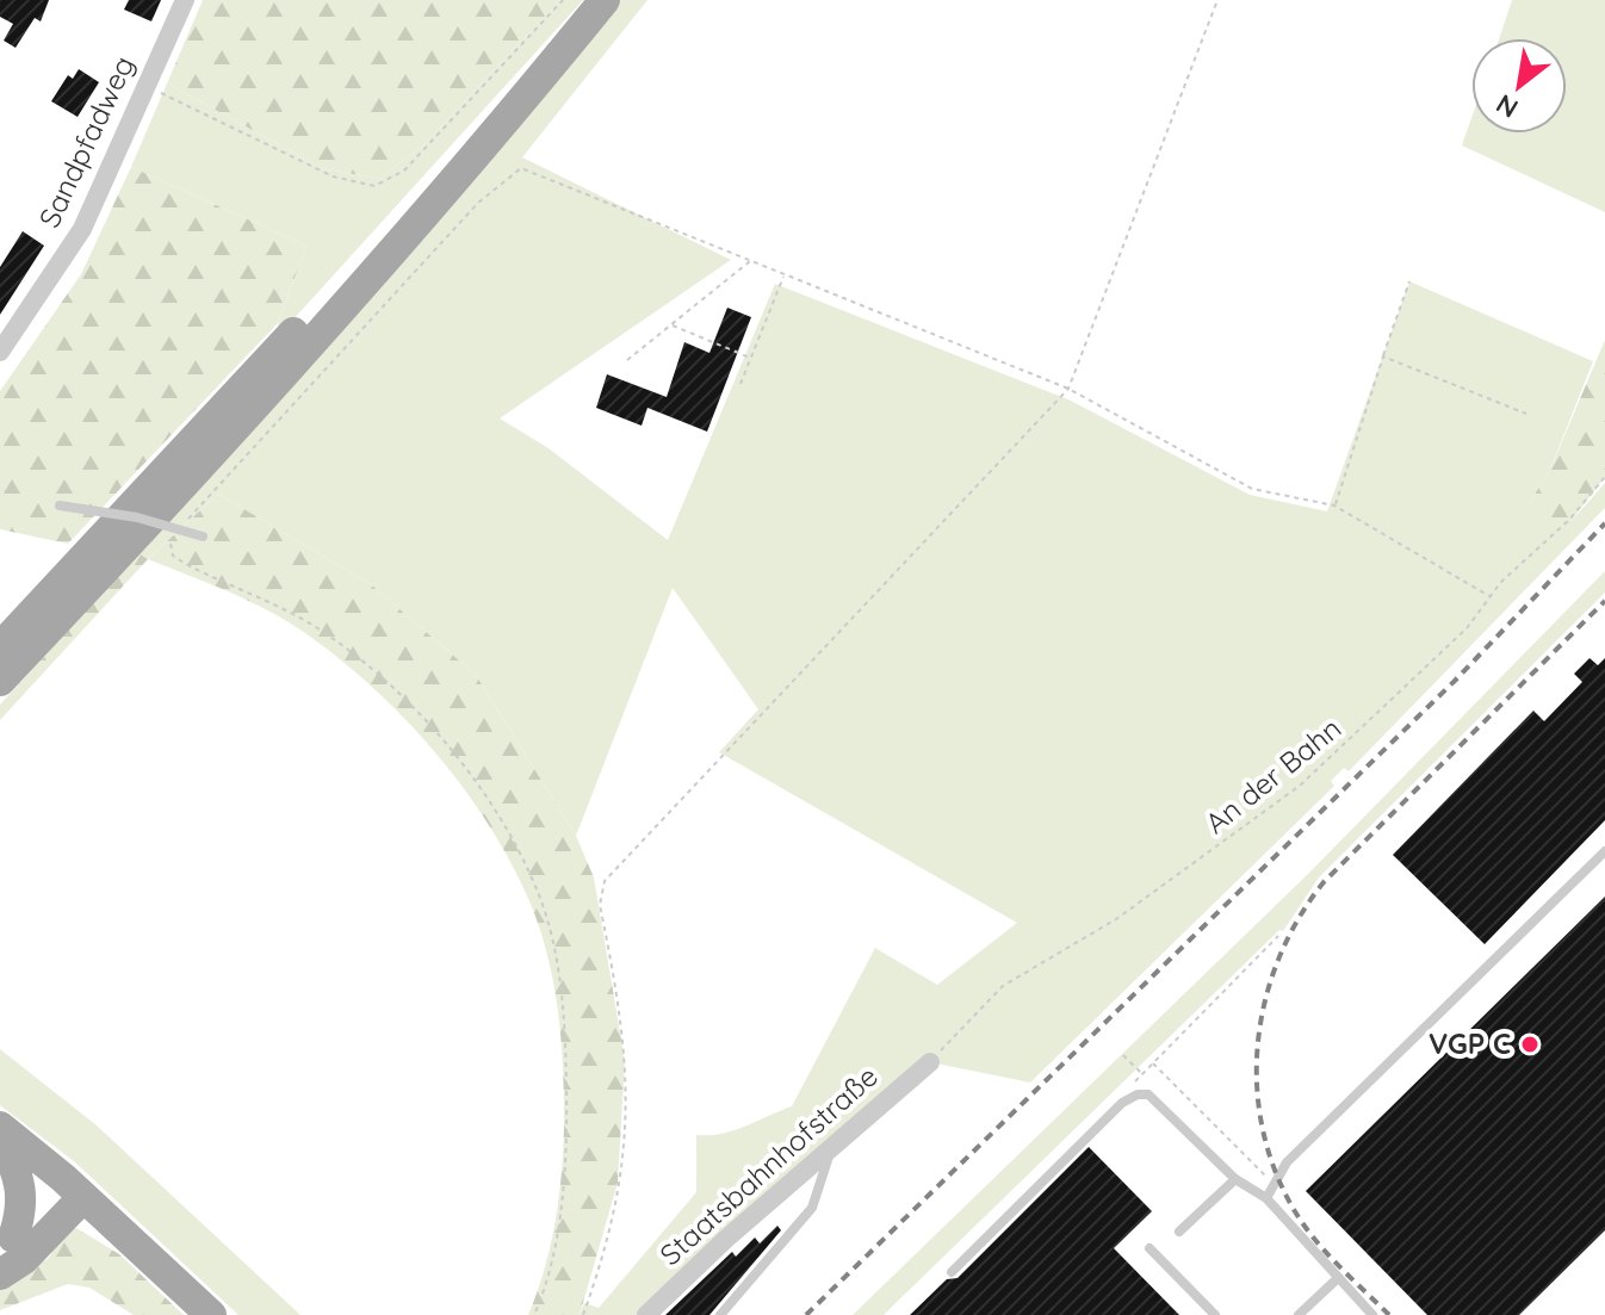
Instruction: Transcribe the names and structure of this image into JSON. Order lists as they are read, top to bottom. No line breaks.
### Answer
{"streets":{"street":["Sandpfadweg","Staatsbahnhofstraße"],"path":["An der Bahn"]},"crossings":[["An der Bahn","Staatsbahnhofstraße"]],"places":["VGP C"],"north":"bottom left"}
